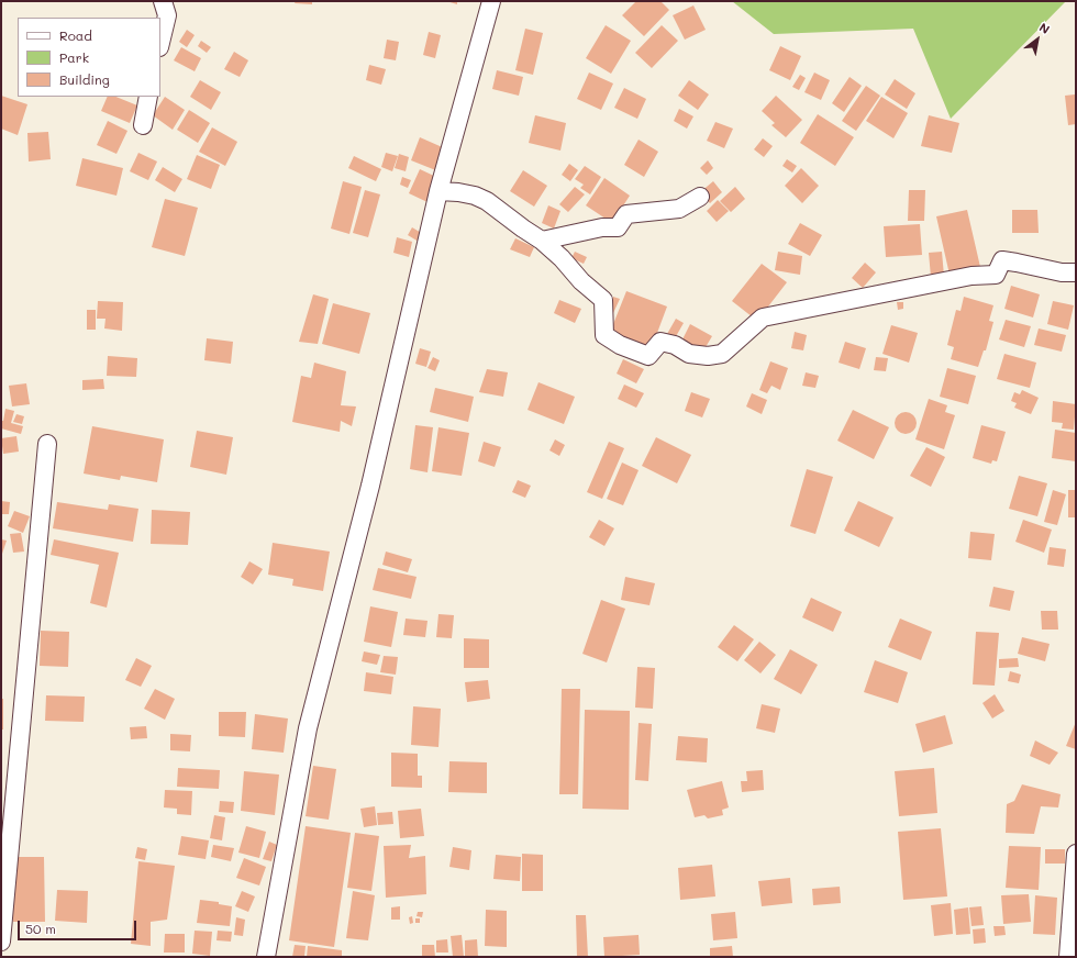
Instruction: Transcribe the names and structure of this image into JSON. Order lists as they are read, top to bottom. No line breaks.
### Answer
{"legend":["Road","Park","Building"],"scale_bar":"50 m","north":"top right"}
